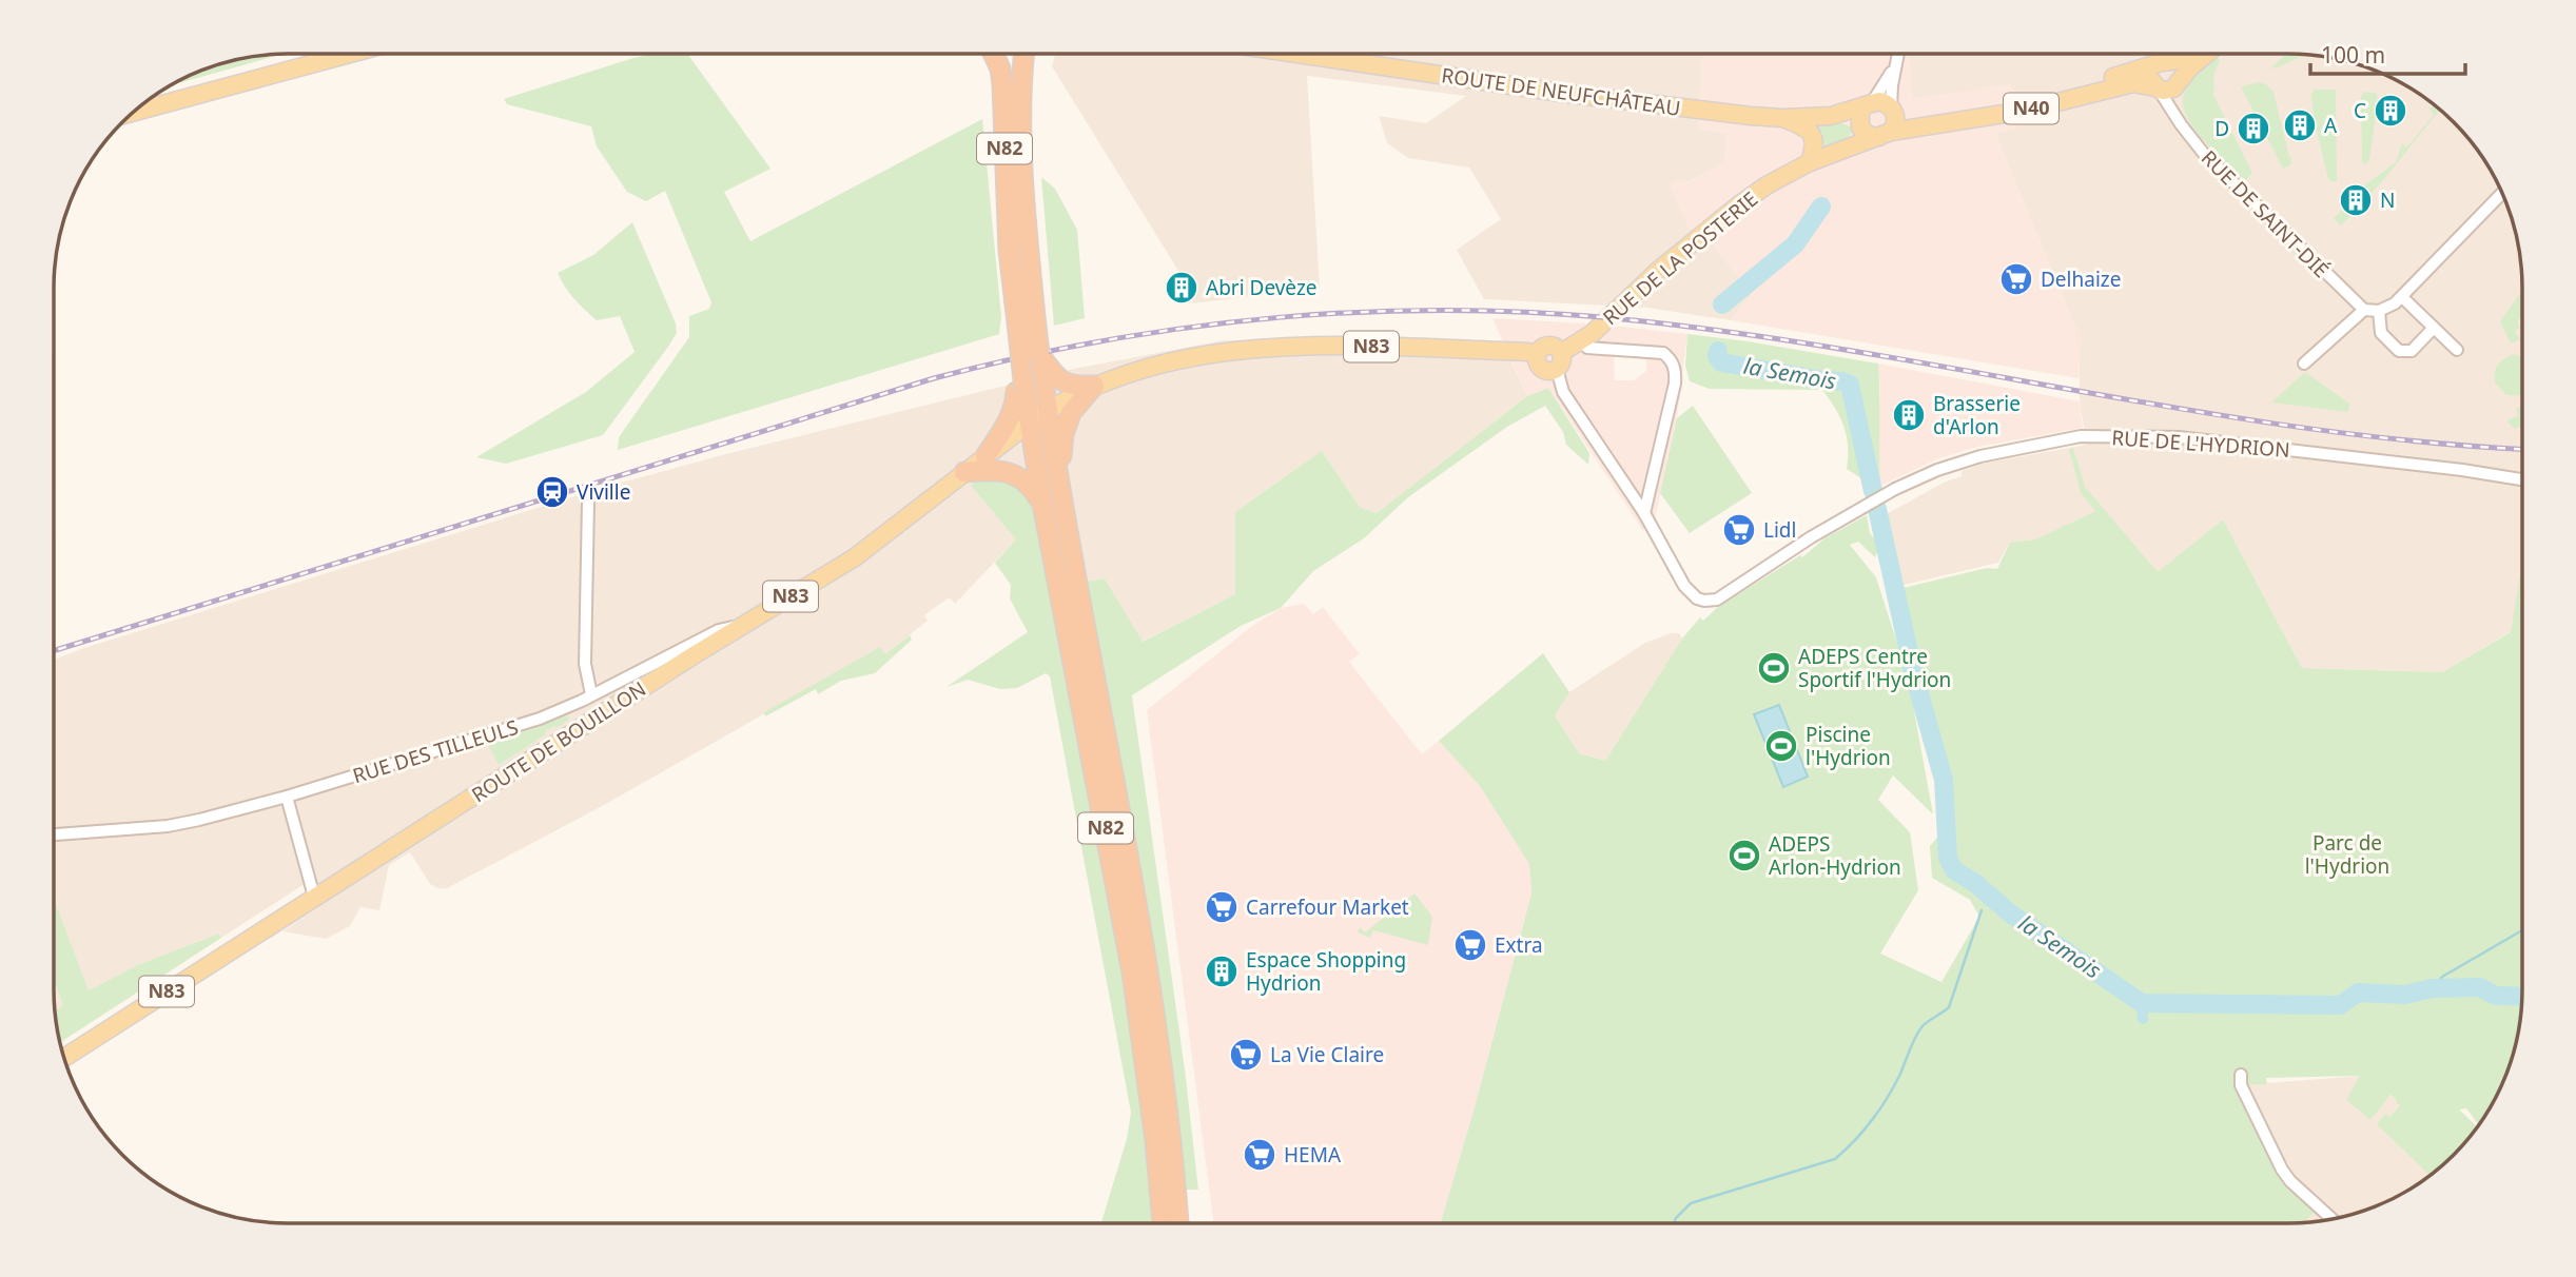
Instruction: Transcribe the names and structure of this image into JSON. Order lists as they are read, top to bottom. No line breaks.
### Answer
{"streets":{"highway":["N82"],"main road":["ROUTE DE NEUFCHÂTEAU","N40","RUE DE LA POSTERIE","N83","ROUTE DE BOUILLON"],"street":["RUE DE SAINT-DIÉ","RUE DE L'HYDRION","RUE DES TILLEULS"]},"crossings":[["ROUTE DE NEUFCHÂTEAU","N40"],["ROUTE DE NEUFCHÂTEAU","RUE DE LA POSTERIE"],["N40","RUE DE SAINT-DIÉ"],["N40","RUE DE LA POSTERIE"],["N82","RUE DE LA POSTERIE"],["N82","ROUTE DE BOUILLON"],["RUE DE LA POSTERIE","RUE DE L'HYDRION"],["RUE DE LA POSTERIE","ROUTE DE BOUILLON"],["ROUTE DE BOUILLON","RUE DES TILLEULS"]],"water":["la Semois"],"parks":["Parc de l'Hydrion"],"places":{"building":["C","A","D","N","Abri Devèze","Brasserie d'Arlon","Espace Shopping Hydrion"],"supermarket":["Delhaize","Lidl","Carrefour Market","Extra","La Vie Claire","HEMA"],"station":["Viville"],"sports":["ADEPS Centre Sportif l'Hydrion","Piscine l'Hydrion","ADEPS Arlon-Hydrion"]},"scale_bar":"100 m"}
